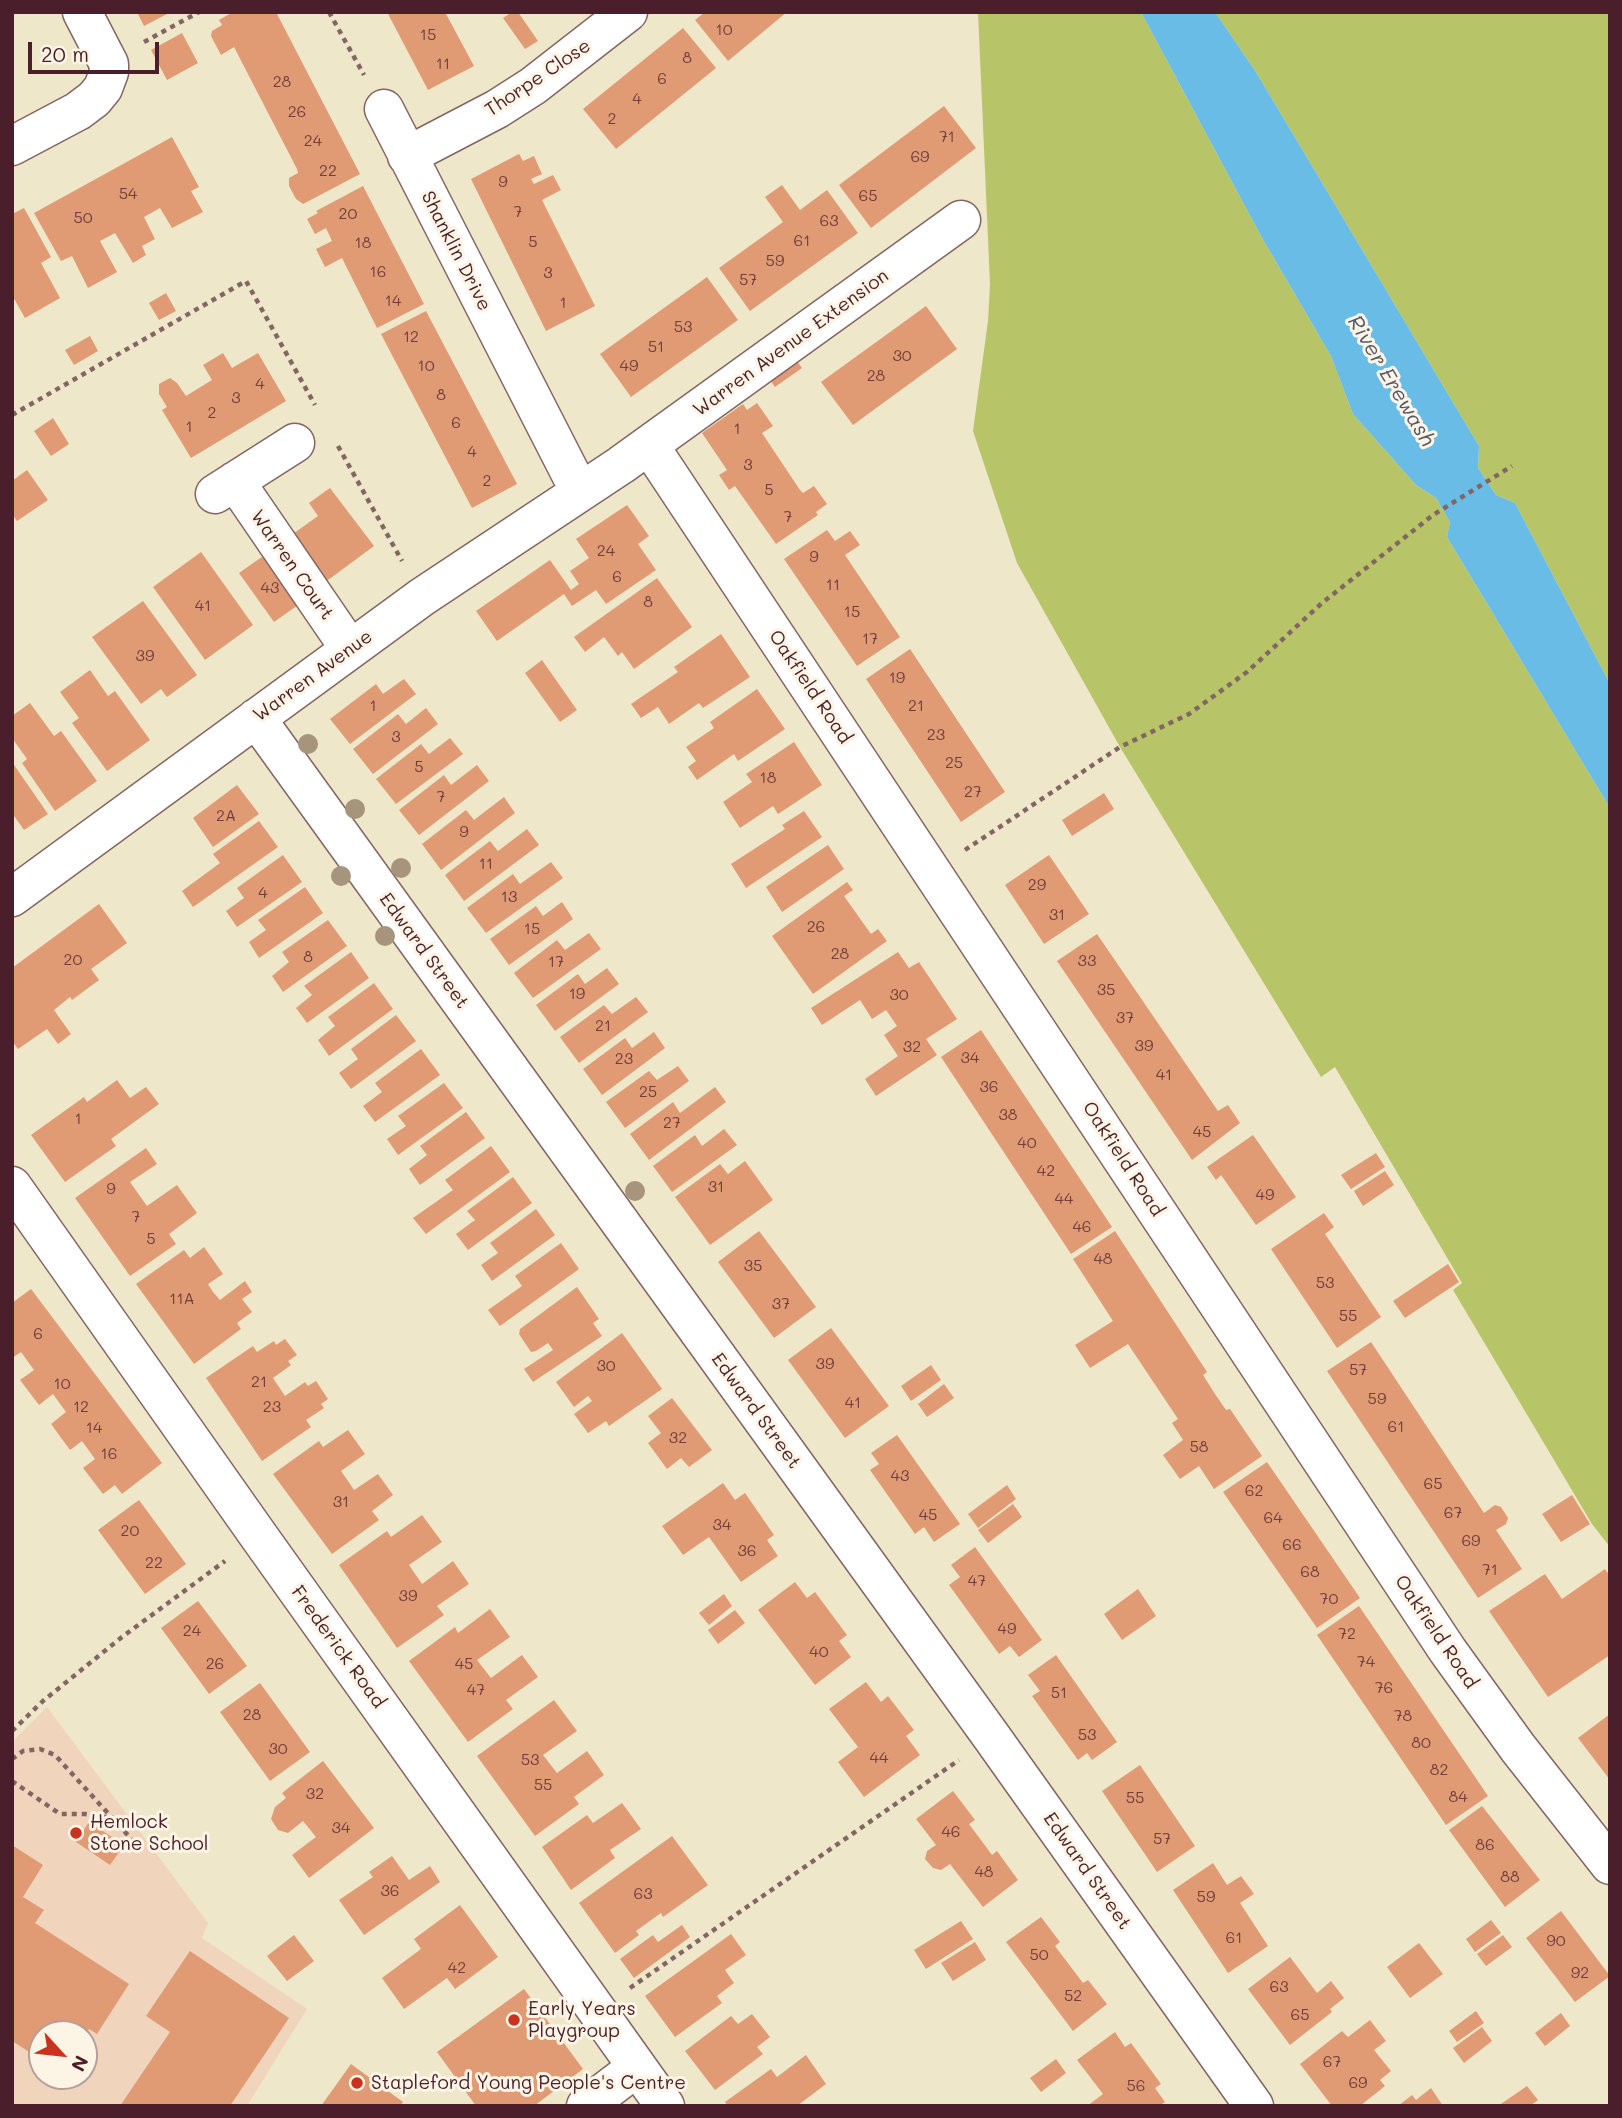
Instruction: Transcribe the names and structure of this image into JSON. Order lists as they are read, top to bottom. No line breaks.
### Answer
{"streets":{"street":["Thorpe Close","Shanklin Drive","Warren Avenue Extension","Warren Court","Warren Avenue","Oakfield Road","Edward Street","Frederick Road"]},"crossings":[["Thorpe Close","Shanklin Drive"],["Shanklin Drive","Warren Avenue"],["Warren Avenue Extension","Warren Avenue"],["Warren Avenue Extension","Oakfield Road"],["Warren Court","Warren Avenue"],["Warren Avenue","Oakfield Road"],["Warren Avenue","Edward Street"]],"water":["River Erewash"],"places":["Hemlock Stone School","Early Years Playgroup","Stapleford Young People's Centre"],"house_numbers":["10","15","8","11","6","28","4","26","2","71","24","69","22","9","54","65","7","20","50","63","61","5","18","59","16","3","57","14","1","53","12","51","30","10","49","28","4","8","3","2","6","1","1","4","3","2","5","7","24","9","6","11","43","8","41","15","17","39","19","1","21","23","3","25","5","18","27","7","2A","9","11","29","4","13","31","26","15","28","8","20","33","17","35","19","30","37","21","39","32","34","23","41","36","25","38","1","27","45","40","42","31","9","49","44","7","46","5","48","35","53","11A","37","55","6","39","30","57","21","10","59","41","12","23","61","14","32","58","16","43","65","62","31","67","45","64","34","20","69","66","36","22","71","68","47","39","70","49","24","72","40","74","26","45","76","47","51","28","78","53","80","30","44","53","82","55","32","84","55","34","46","57","86","48","88","36","63","59","61","90","50","42","92","63","52","65","67","69","56"],"scale_bar":"20 m","north":"bottom right"}
